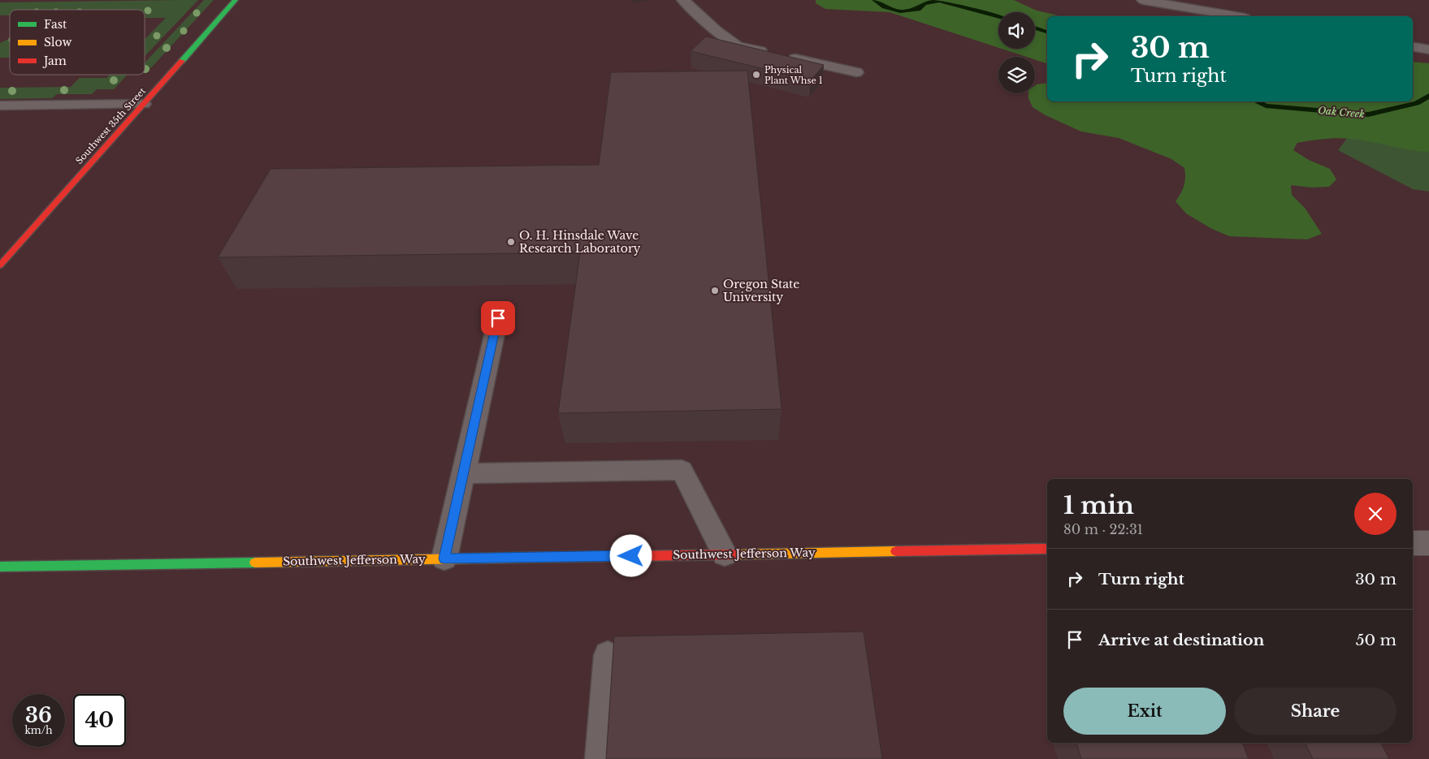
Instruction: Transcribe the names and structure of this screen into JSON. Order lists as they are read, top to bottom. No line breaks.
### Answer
{"streets":{"street":["Southwest 35th Street","Southwest Jefferson Way"]},"water":["Oak Creek"],"places":["Physical Plant Whse 1","O. H. Hinsdale Wave Research Laboratory","Oregon State University"],"legend":["Fast","Slow","Jam"],"page":{"turn":["30 m","Turn right"],"heading":["1 min","80 m · 22:31"],"list":[{"name":"Turn right","value":"30 m"},{"name":"Arrive at destination","value":"50 m"}],"buttons":["Exit","Share"],"speed":"36 km/h","limit":"40"}}
